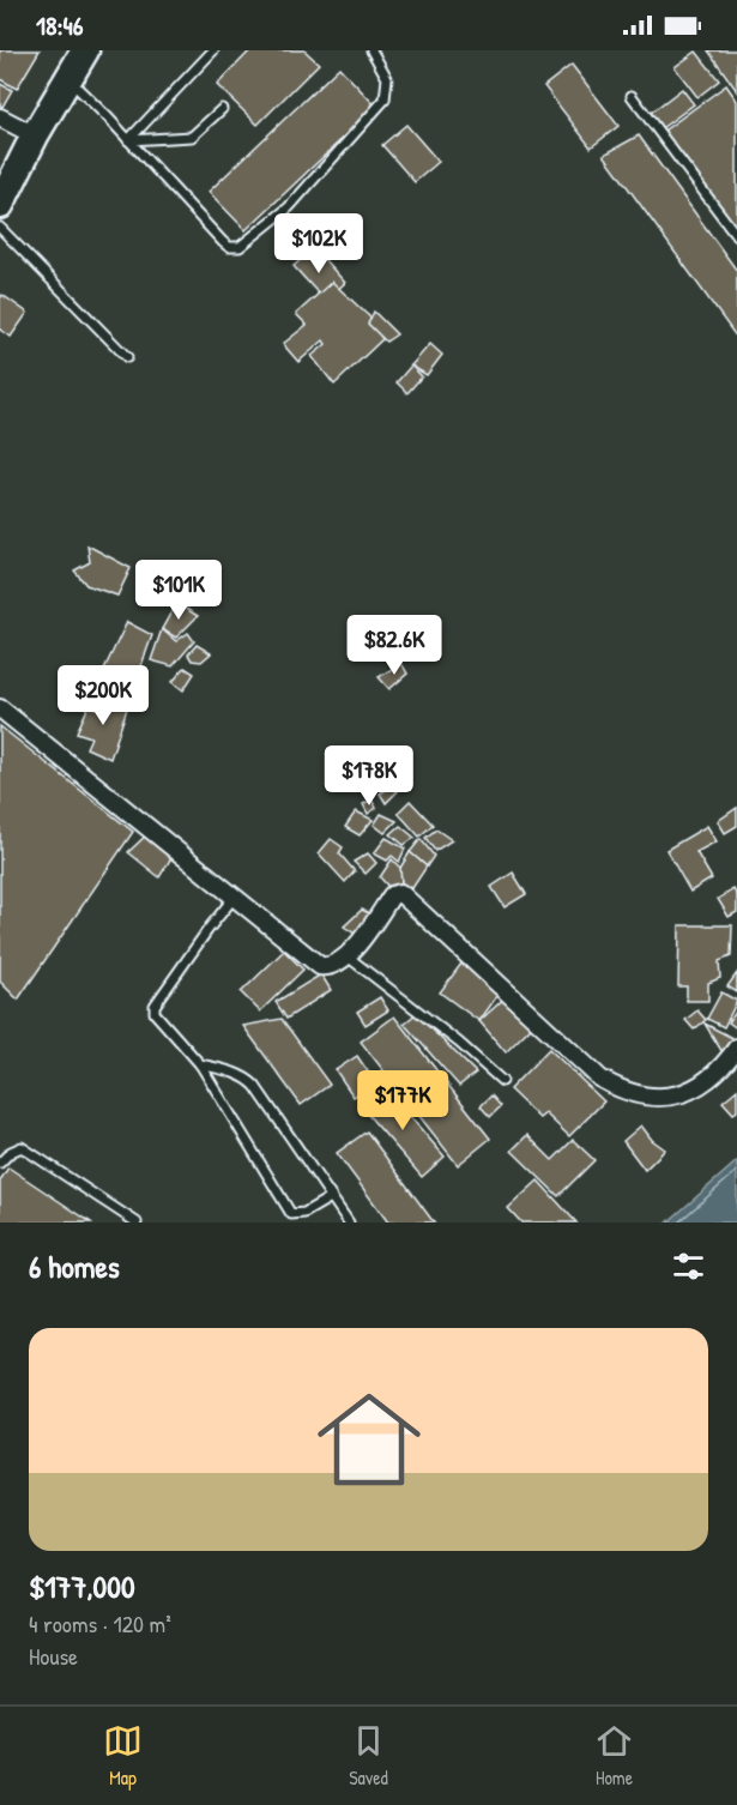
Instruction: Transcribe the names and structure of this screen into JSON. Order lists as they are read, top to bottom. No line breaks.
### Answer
{"page":{"status":"18:46","price":["$102K","$101K","$82.6K","$200K","$178K","$177K"],"heading":"6 homes","list":[{"name":"$177,000","note":"4 rooms · 120 m² · House"}],"tabs":["Map","Saved","Home"]}}
